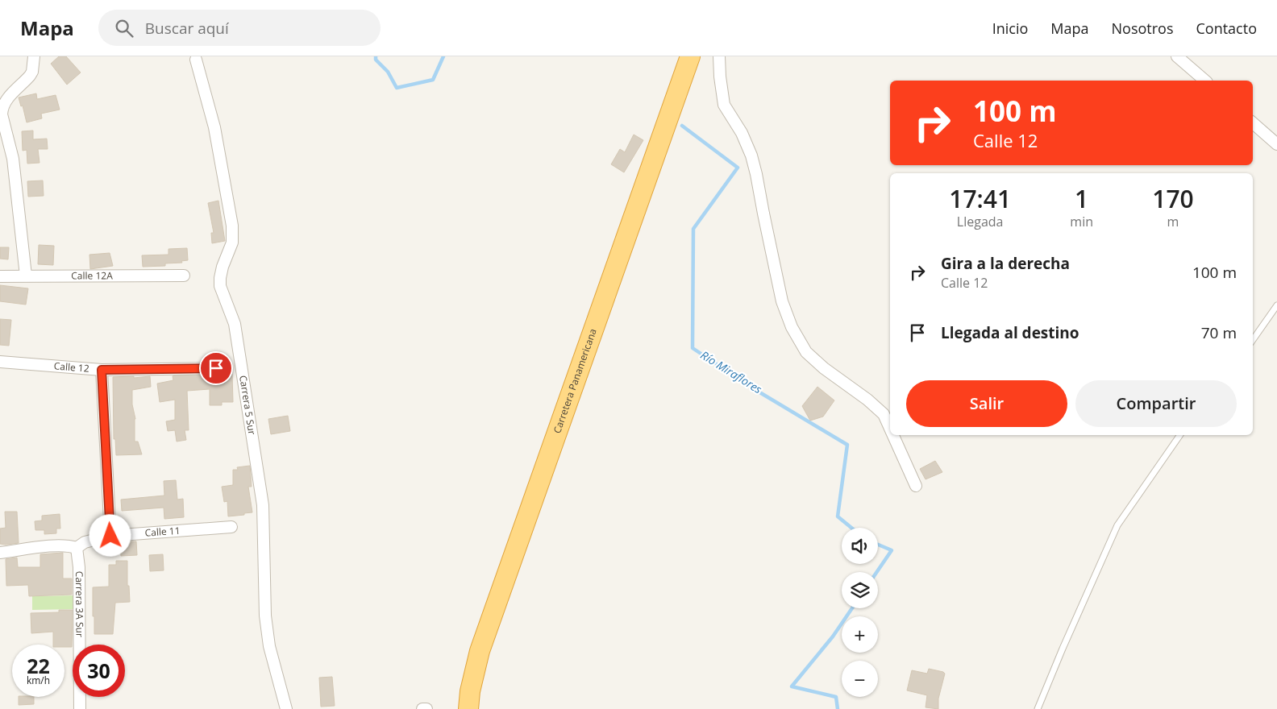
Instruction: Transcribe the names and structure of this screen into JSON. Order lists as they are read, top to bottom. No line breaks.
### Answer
{"streets":{"highway":["Carretera Panamericana"],"street":["Calle 12A","Calle 12","Carrera 5 Sur","Calle 11","Carrera 3A Sur"]},"crossings":[["Calle 11","Carrera 3A Sur"]],"water":["Río Miraflores"],"page":{"header":"Mapa","search":"Buscar aquí","nav":["Inicio","Mapa","Nosotros","Contacto"],"turn":["100 m","Calle 12"],"eta":["17:41","Llegada","1","min","170","m"],"list":[{"name":"Gira a la derecha","note":"Calle 12","value":"100 m"},{"name":"Llegada al destino","value":"70 m"}],"buttons":["Salir","Compartir"],"map_buttons":["+","−"],"speed":"22 km/h","limit":"30"}}
